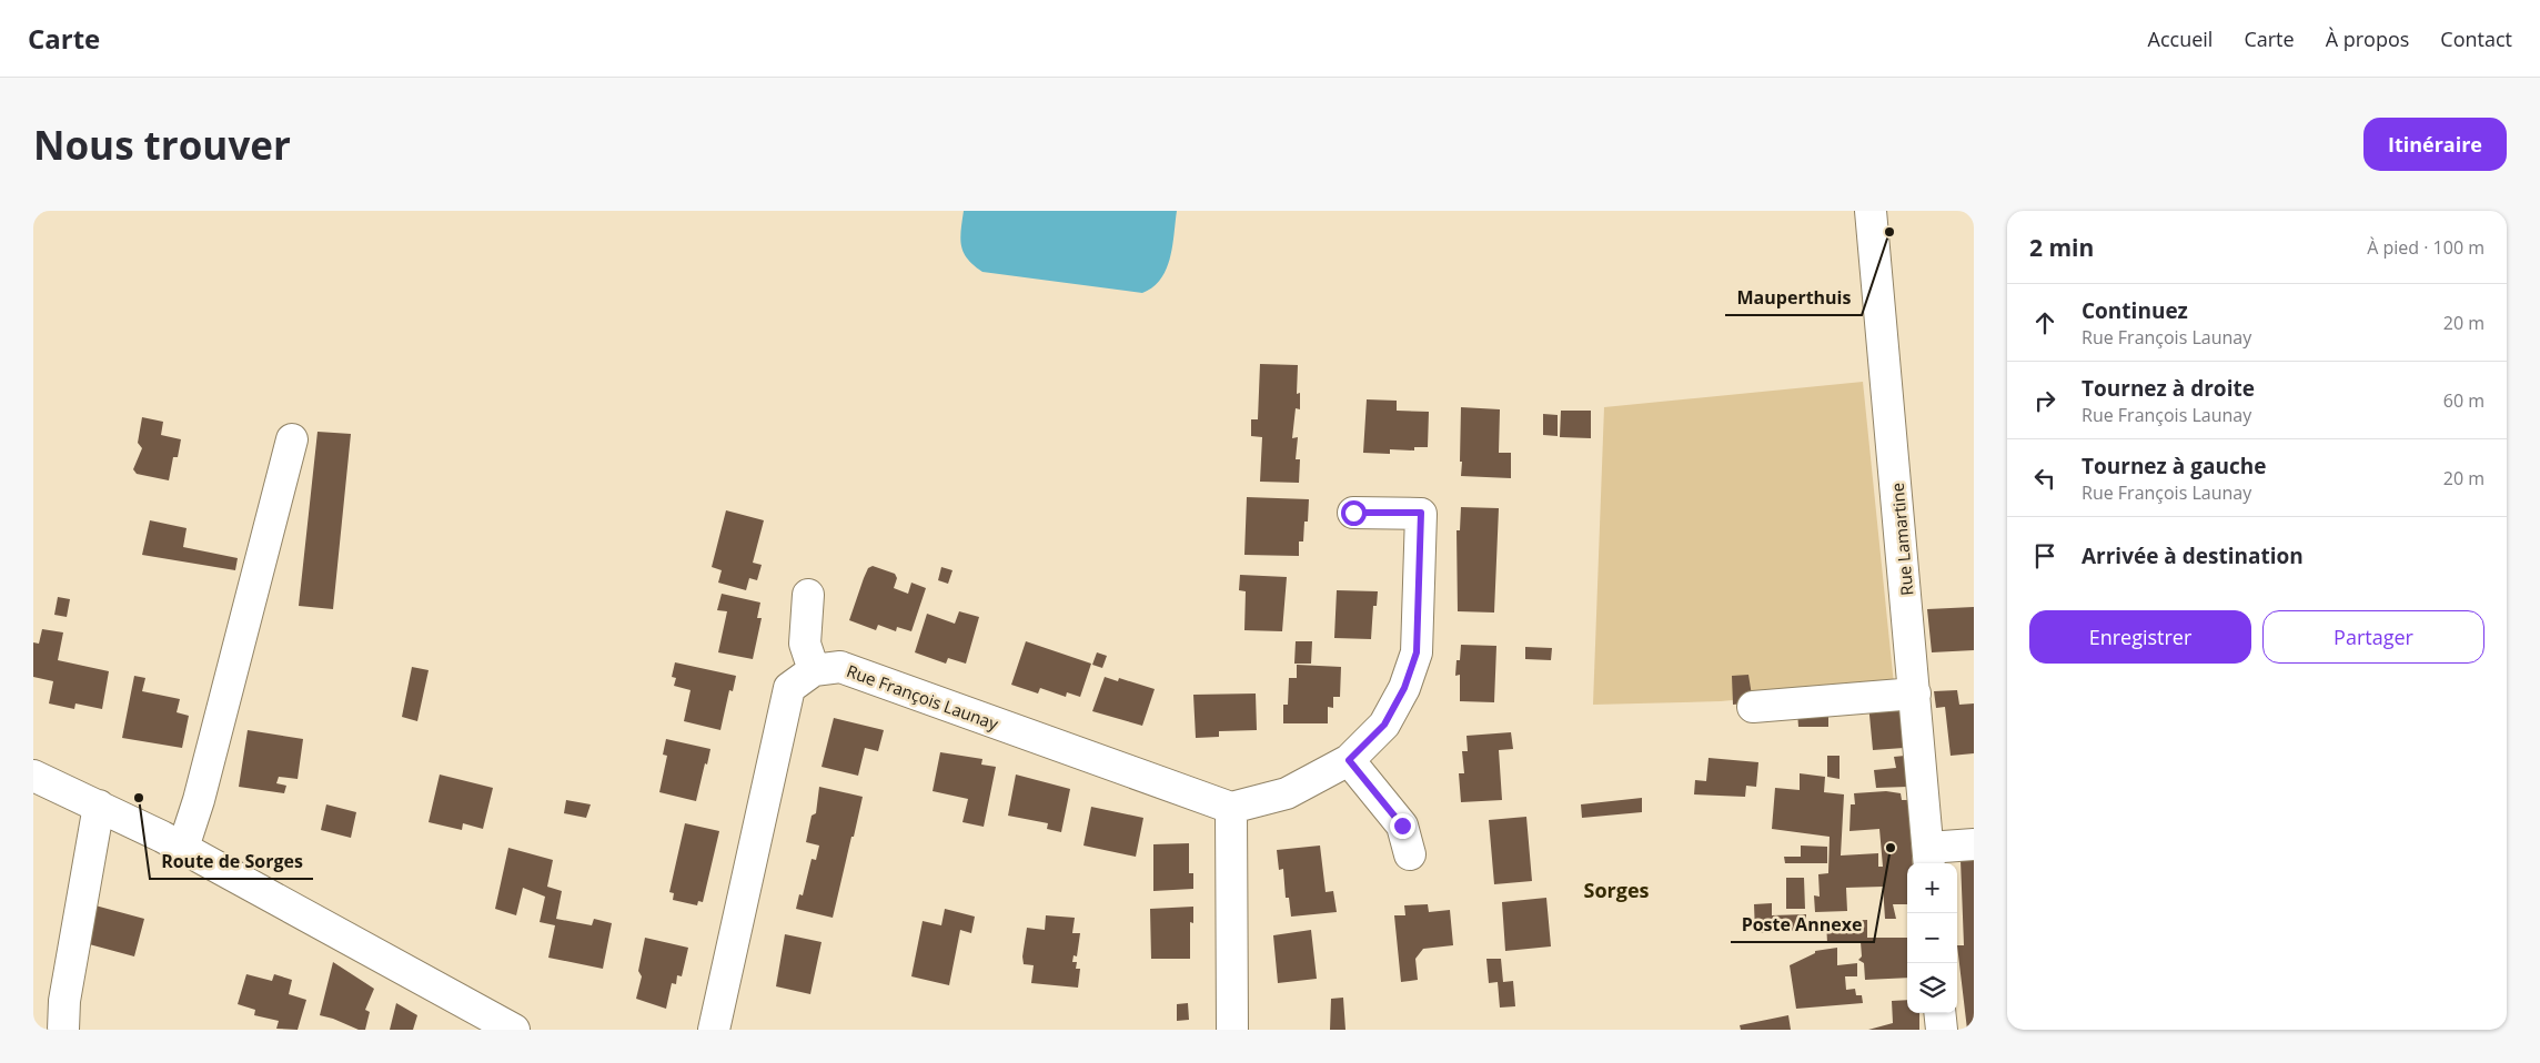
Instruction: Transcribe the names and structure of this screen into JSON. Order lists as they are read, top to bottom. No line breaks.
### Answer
{"streets":{"street":["Rue Lamartine","Rue François Launay"]},"districts":["Sorges"],"places":["Mauperthuis","Route de Sorges","Poste Annexe"],"page":{"header":"Carte","nav":["Accueil","Carte","À propos","Contact"],"buttons":["Itinéraire",["Enregistrer","Partager"]],"title":"Nous trouver","heading":["2 min","À pied · 100 m"],"list":[["Continuez","Rue François Launay","20 m"],["Tournez à droite","Rue François Launay","60 m"],["Tournez à gauche","Rue François Launay","20 m"],"Arrivée à destination"],"map_buttons":["+","−"]}}
